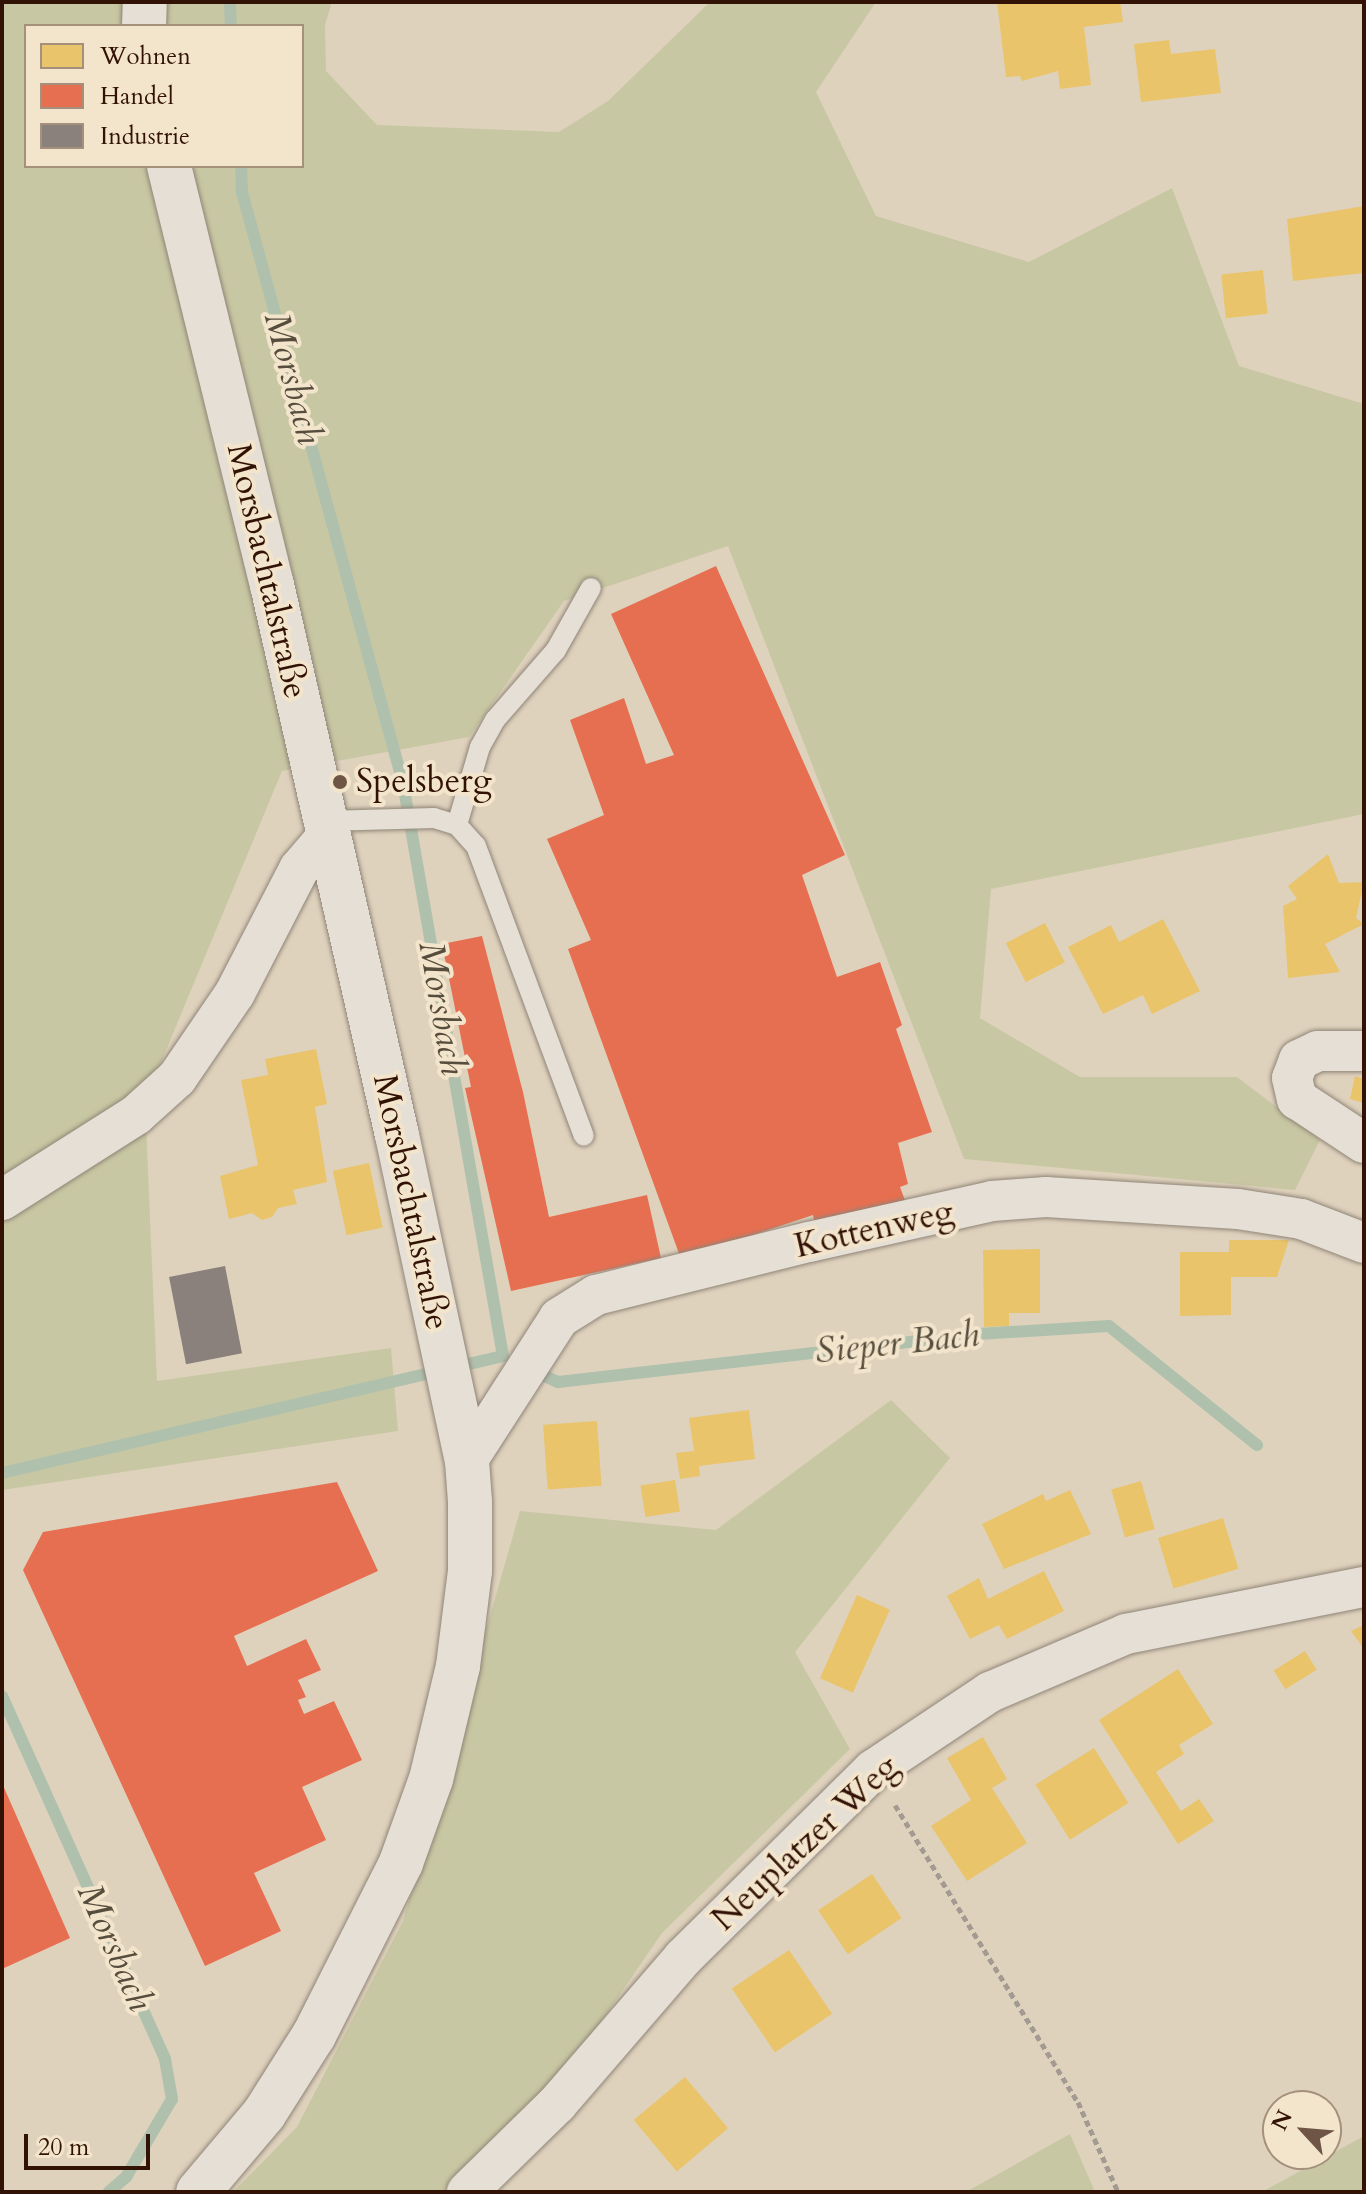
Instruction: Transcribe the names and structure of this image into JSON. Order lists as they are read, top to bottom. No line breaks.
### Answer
{"streets":{"main road":["Morsbachtalstraße"],"street":["Kottenweg","Neuplatzer Weg"]},"crossings":[["Morsbachtalstraße","Kottenweg"]],"water":["Morsbach","Sieper Bach"],"places":["Spelsberg"],"legend":["Wohnen","Handel","Industrie"],"scale_bar":"20 m","north":"top left"}
